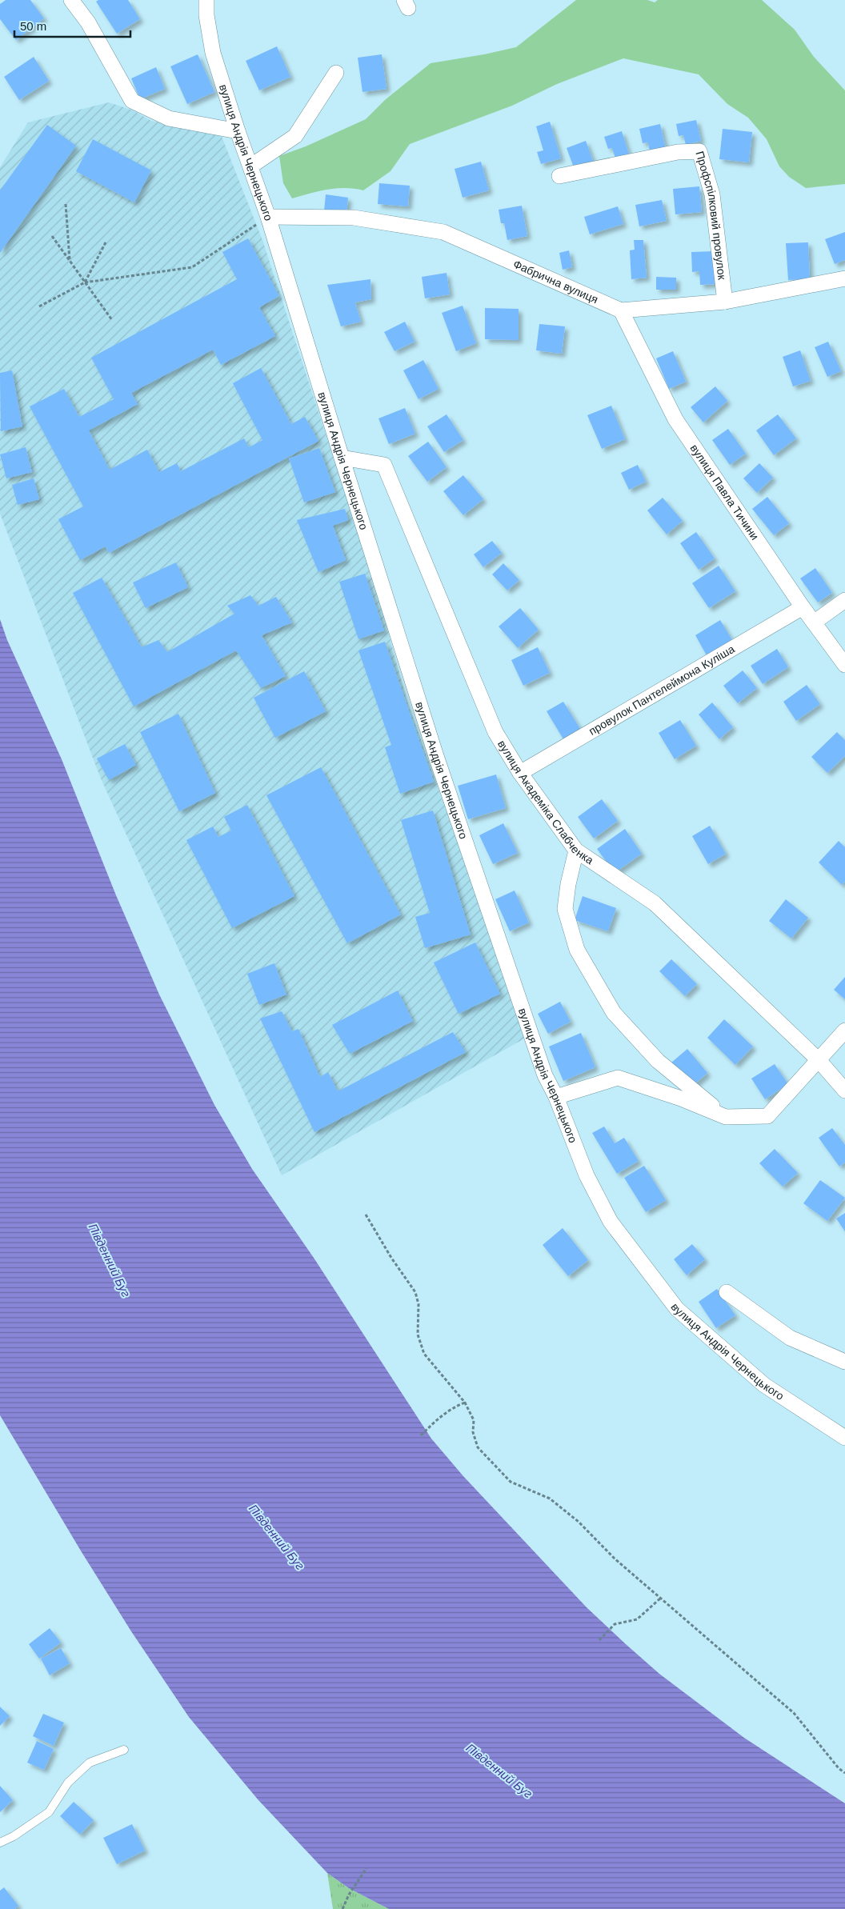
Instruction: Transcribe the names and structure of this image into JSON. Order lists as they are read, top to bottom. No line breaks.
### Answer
{"streets":{"street":["вулиця Андрія Чернецького","Профспілковий провулок","Фабрична вулиця","вулиця Павла Тичини","провулок Пантелеймона Куліша","вулиця Академіка Слабченка"]},"crossings":[["вулиця Андрія Чернецького","Фабрична вулиця"],["вулиця Андрія Чернецького","вулиця Академіка Слабченка"],["Профспілковий провулок","Фабрична вулиця"],["Фабрична вулиця","вулиця Павла Тичини"],["вулиця Павла Тичини","провулок Пантелеймона Куліша"],["провулок Пантелеймона Куліша","вулиця Академіка Слабченка"]],"water":["Південний Буг"],"scale_bar":"50 m"}
